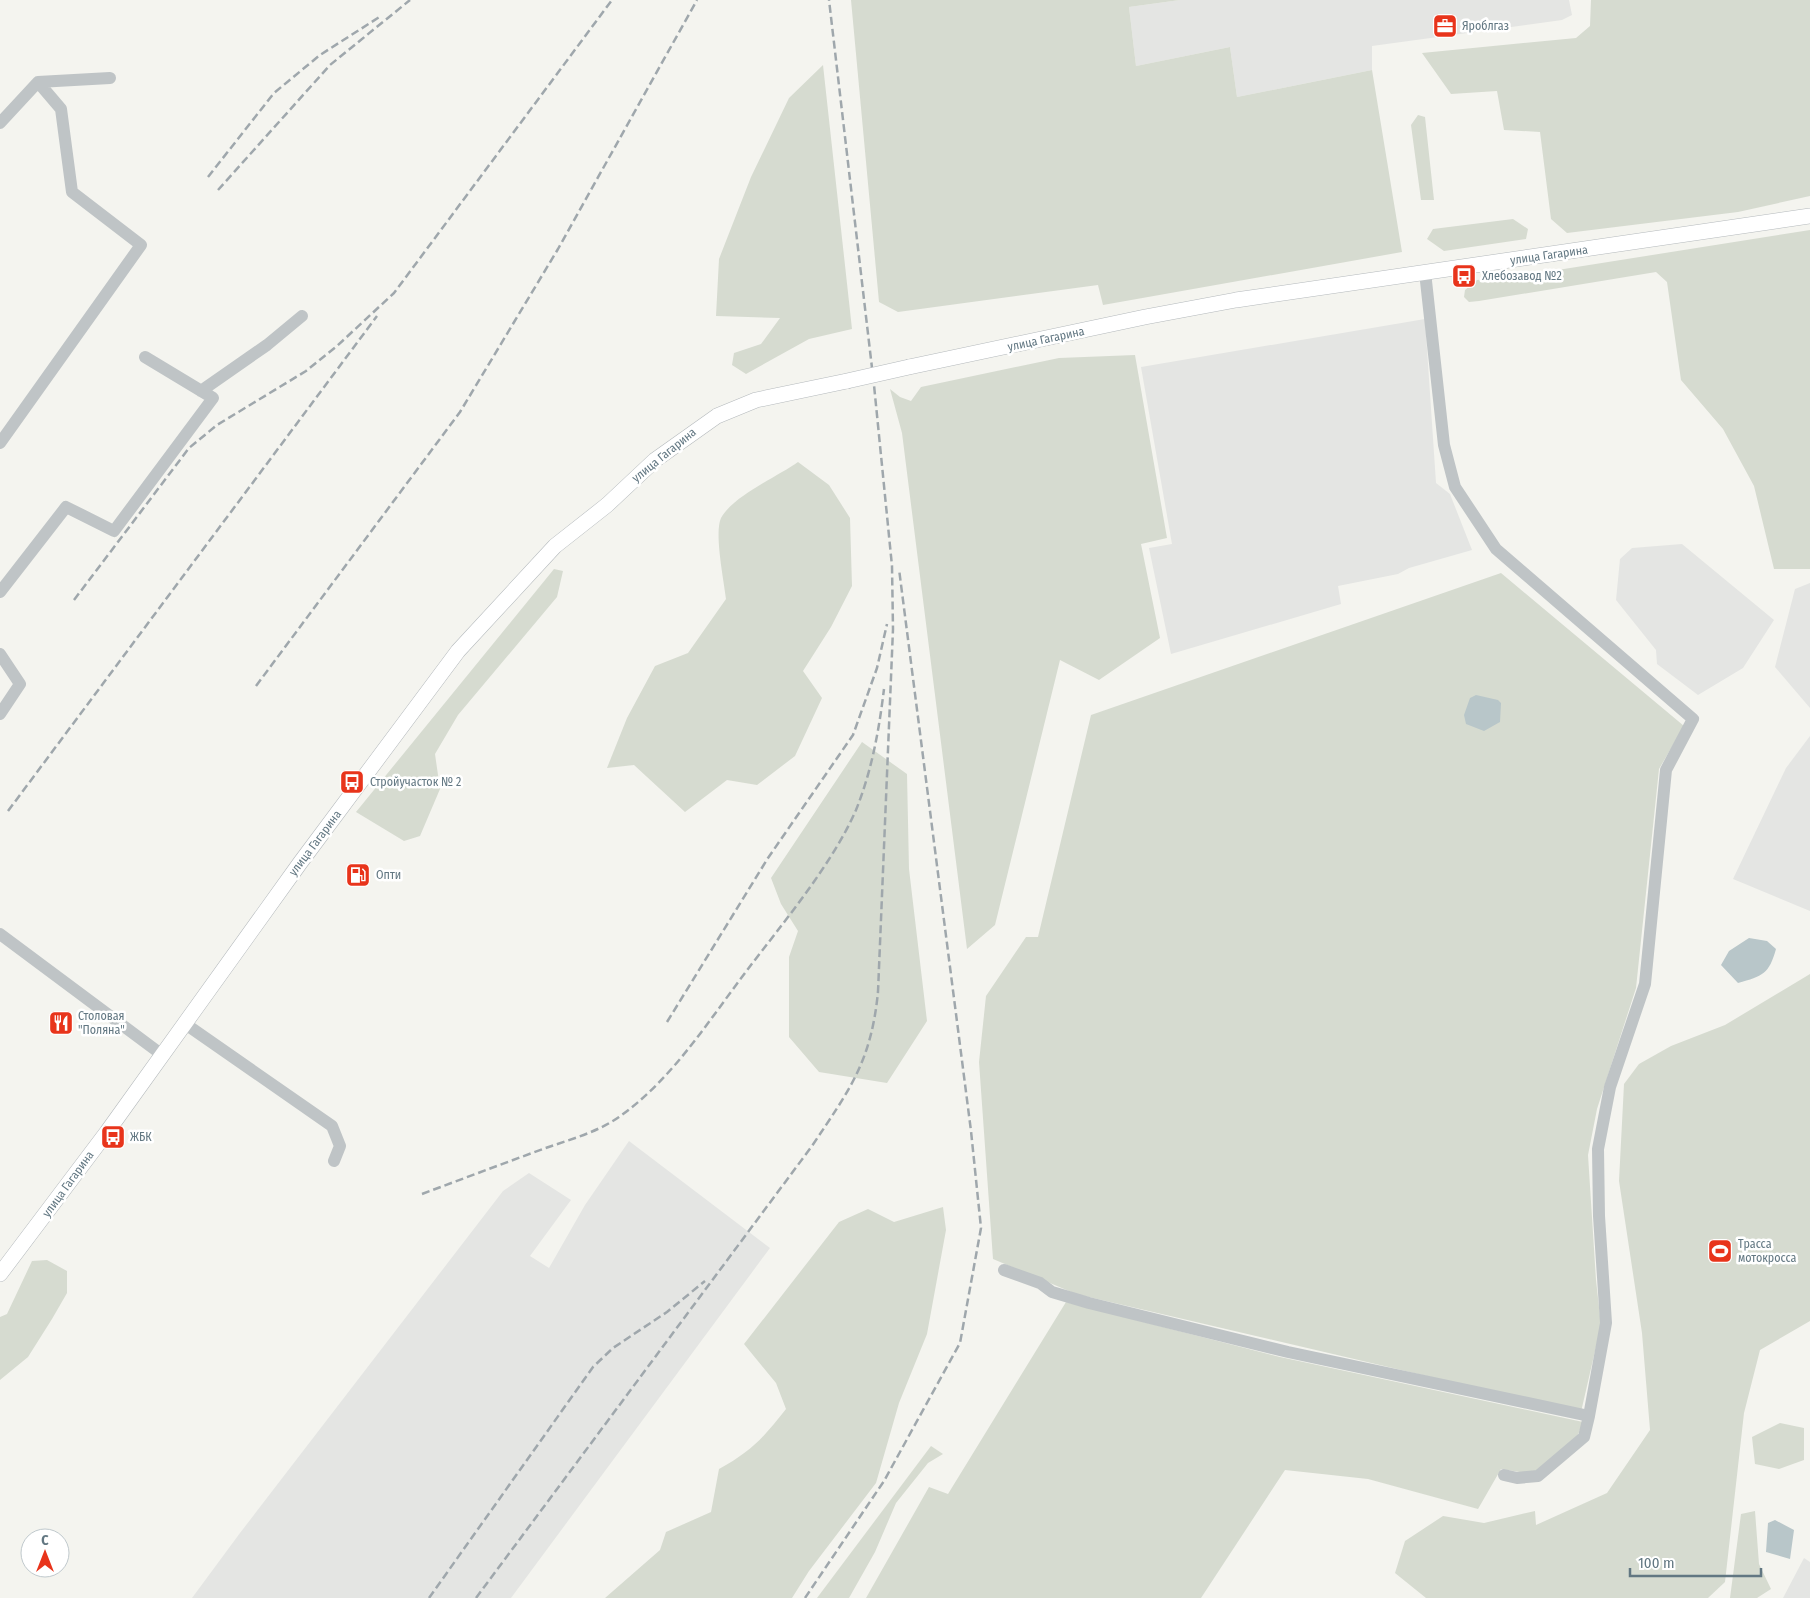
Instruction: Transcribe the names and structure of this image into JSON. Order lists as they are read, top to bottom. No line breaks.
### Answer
{"streets":{"main road":["улица Гагарина"]},"places":{"office":["Яроблгаз"],"bus stop":["Хлебозавод №2","Стройучасток № 2","ЖБК"],"fuel station":["Опти"],"restaurant":["Столовая \"Поляна\""],"sports":["Трасса мотокросса"]},"scale_bar":"100 m","north":"top"}
